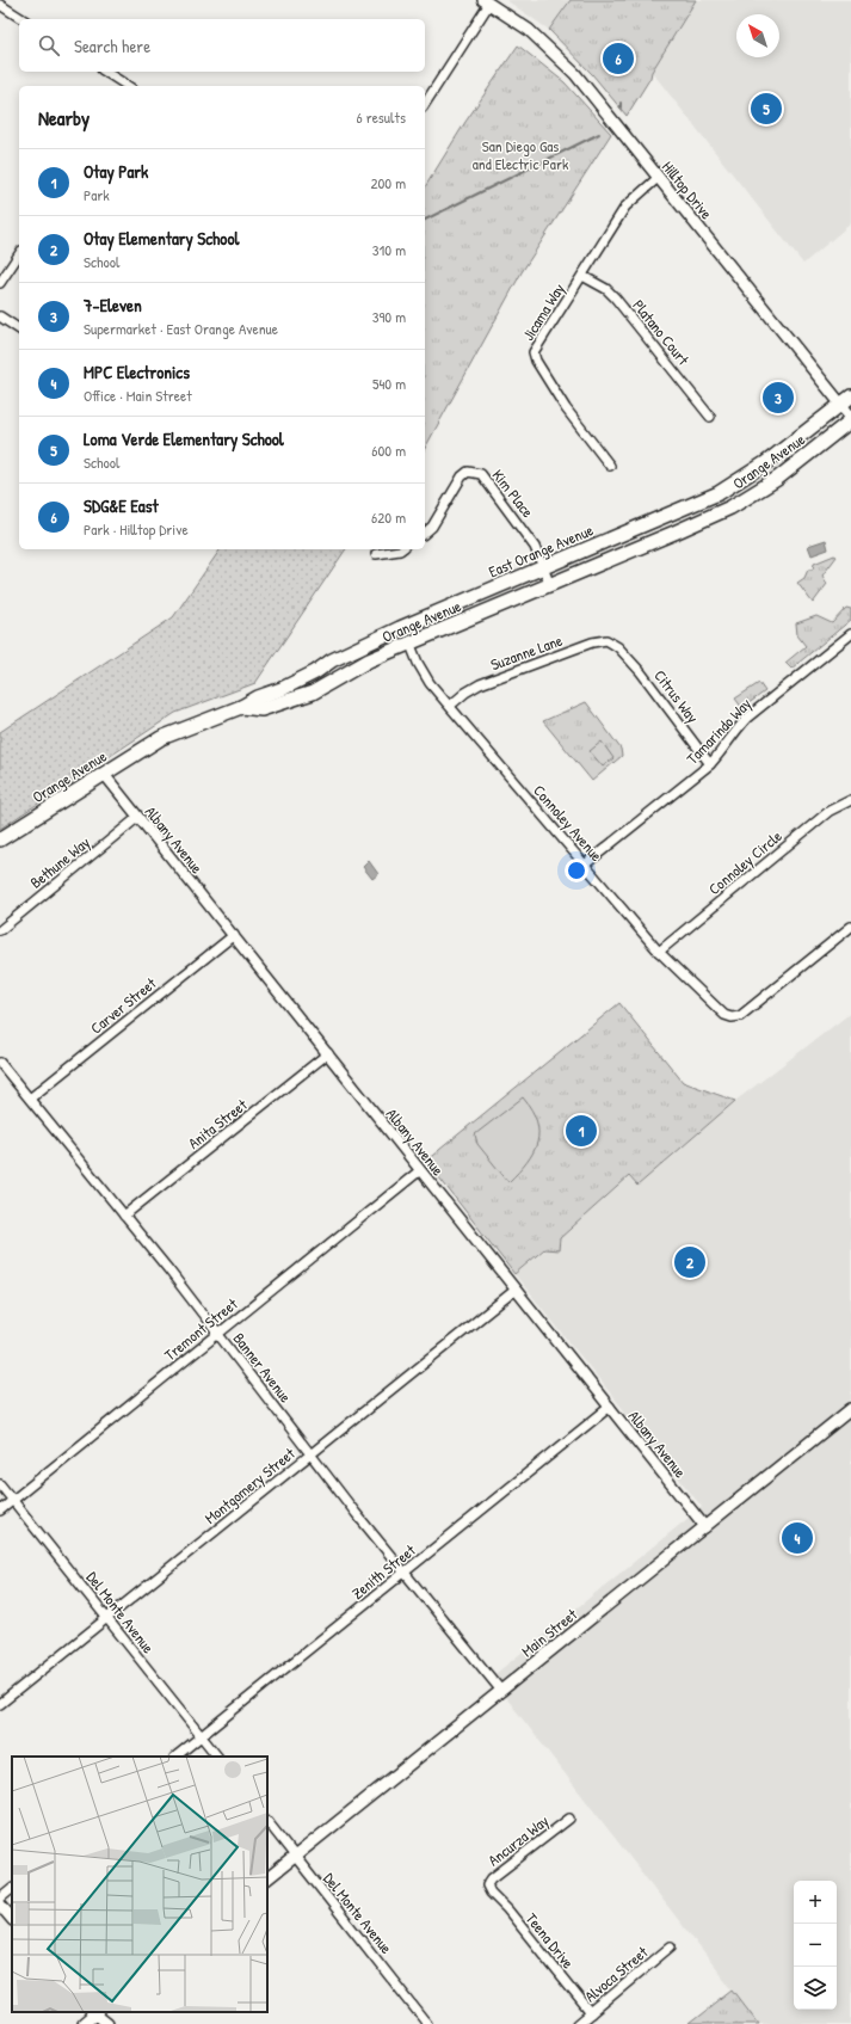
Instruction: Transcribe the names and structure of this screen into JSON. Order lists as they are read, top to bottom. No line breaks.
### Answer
{"streets":{"main road":["Hilltop Drive","Orange Avenue","East Orange Avenue","Main Street"],"street":["Jicama Way","Platano Court","Kim Place","Suzanne Lane","Citrus Way","Tamarindo Way","Connoley Avenue","Albany Avenue","Bethune Way","Connoley Circle","Carver Street","Anita Street","Tremont Street","Banner Avenue","Montgomery Street","Zenith Street","Del Monte Avenue","Ancurza Way","Teena Drive","Alvoca Street"]},"crossings":[["Hilltop Drive","Jicama Way"],["Hilltop Drive","Orange Avenue"],["Hilltop Drive","East Orange Avenue"],["Jicama Way","Platano Court"],["Orange Avenue","Kim Place"],["Orange Avenue","East Orange Avenue"],["Orange Avenue","Connoley Avenue"],["Orange Avenue","Albany Avenue"],["Kim Place","East Orange Avenue"],["Suzanne Lane","Citrus Way"],["Suzanne Lane","Connoley Avenue"],["Citrus Way","Tamarindo Way"],["Tamarindo Way","Connoley Avenue"],["Connoley Avenue","Connoley Circle"],["Albany Avenue","Bethune Way"],["Albany Avenue","Carver Street"],["Albany Avenue","Anita Street"],["Albany Avenue","Tremont Street"],["Albany Avenue","Montgomery Street"],["Albany Avenue","Zenith Street"],["Albany Avenue","Main Street"],["Carver Street","Banner Avenue"],["Anita Street","Banner Avenue"],["Tremont Street","Banner Avenue"],["Tremont Street","Del Monte Avenue"],["Banner Avenue","Montgomery Street"],["Banner Avenue","Zenith Street"],["Banner Avenue","Main Street"],["Montgomery Street","Del Monte Avenue"],["Zenith Street","Del Monte Avenue"],["Del Monte Avenue","Main Street"],["Ancurza Way","Teena Drive"],["Teena Drive","Alvoca Street"]],"parks":["San Diego Gas and Electric Park"],"north":"top left","page":{"search":"Search here","pins":["6","5","3","1","2","4"],"heading":["Nearby","6 results"],"list":[{"mark":"1","name":"Otay Park","note":"Park","value":"200 m"},{"mark":"2","name":"Otay Elementary School","note":"School","value":"310 m"},{"mark":"3","name":"7-Eleven","note":"Supermarket · East Orange Avenue","value":"390 m"},{"mark":"4","name":"MPC Electronics","note":"Office · Main Street","value":"540 m"},{"mark":"5","name":"Loma Verde Elementary School","note":"School","value":"600 m"},{"mark":"6","name":"SDG&E East","note":"Park · Hilltop Drive","value":"620 m"}],"map_buttons":["+","−"]}}
